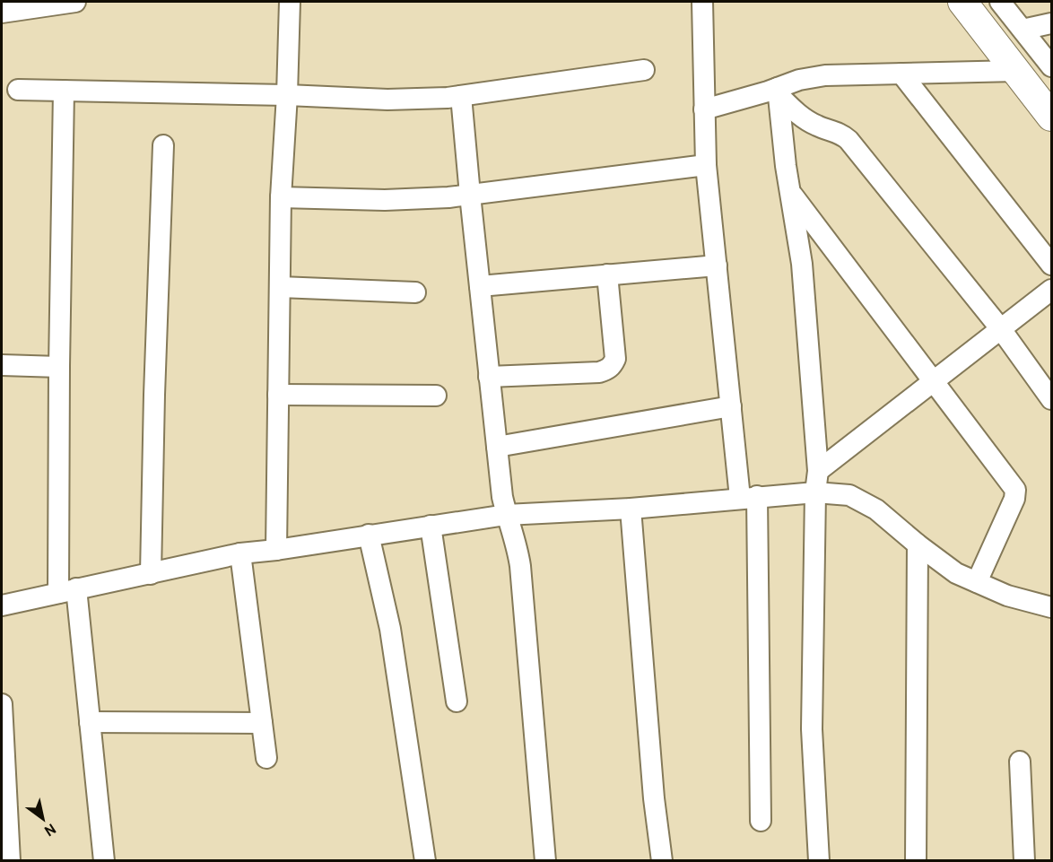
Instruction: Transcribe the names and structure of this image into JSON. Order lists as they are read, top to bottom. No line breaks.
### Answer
{"north":"bottom right"}
